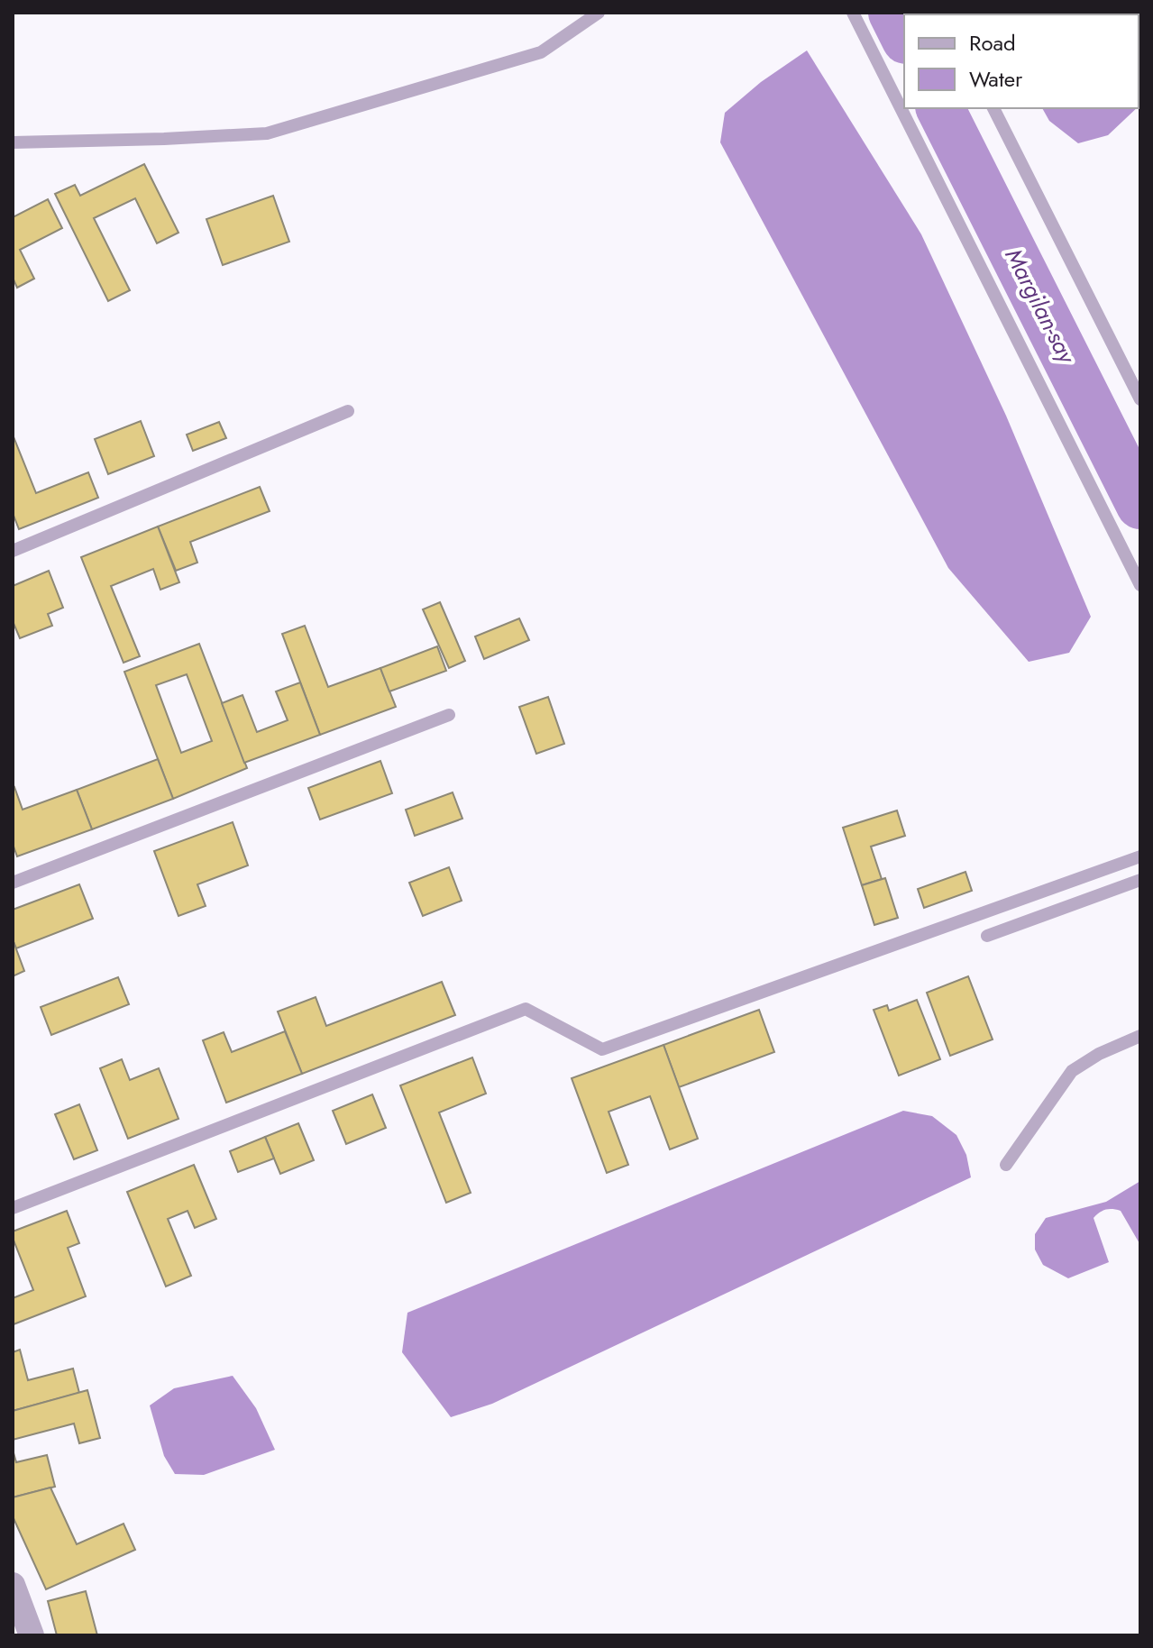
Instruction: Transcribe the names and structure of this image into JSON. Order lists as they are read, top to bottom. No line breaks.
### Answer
{"water":["Margilan-say"],"legend":["Road","Water"]}
